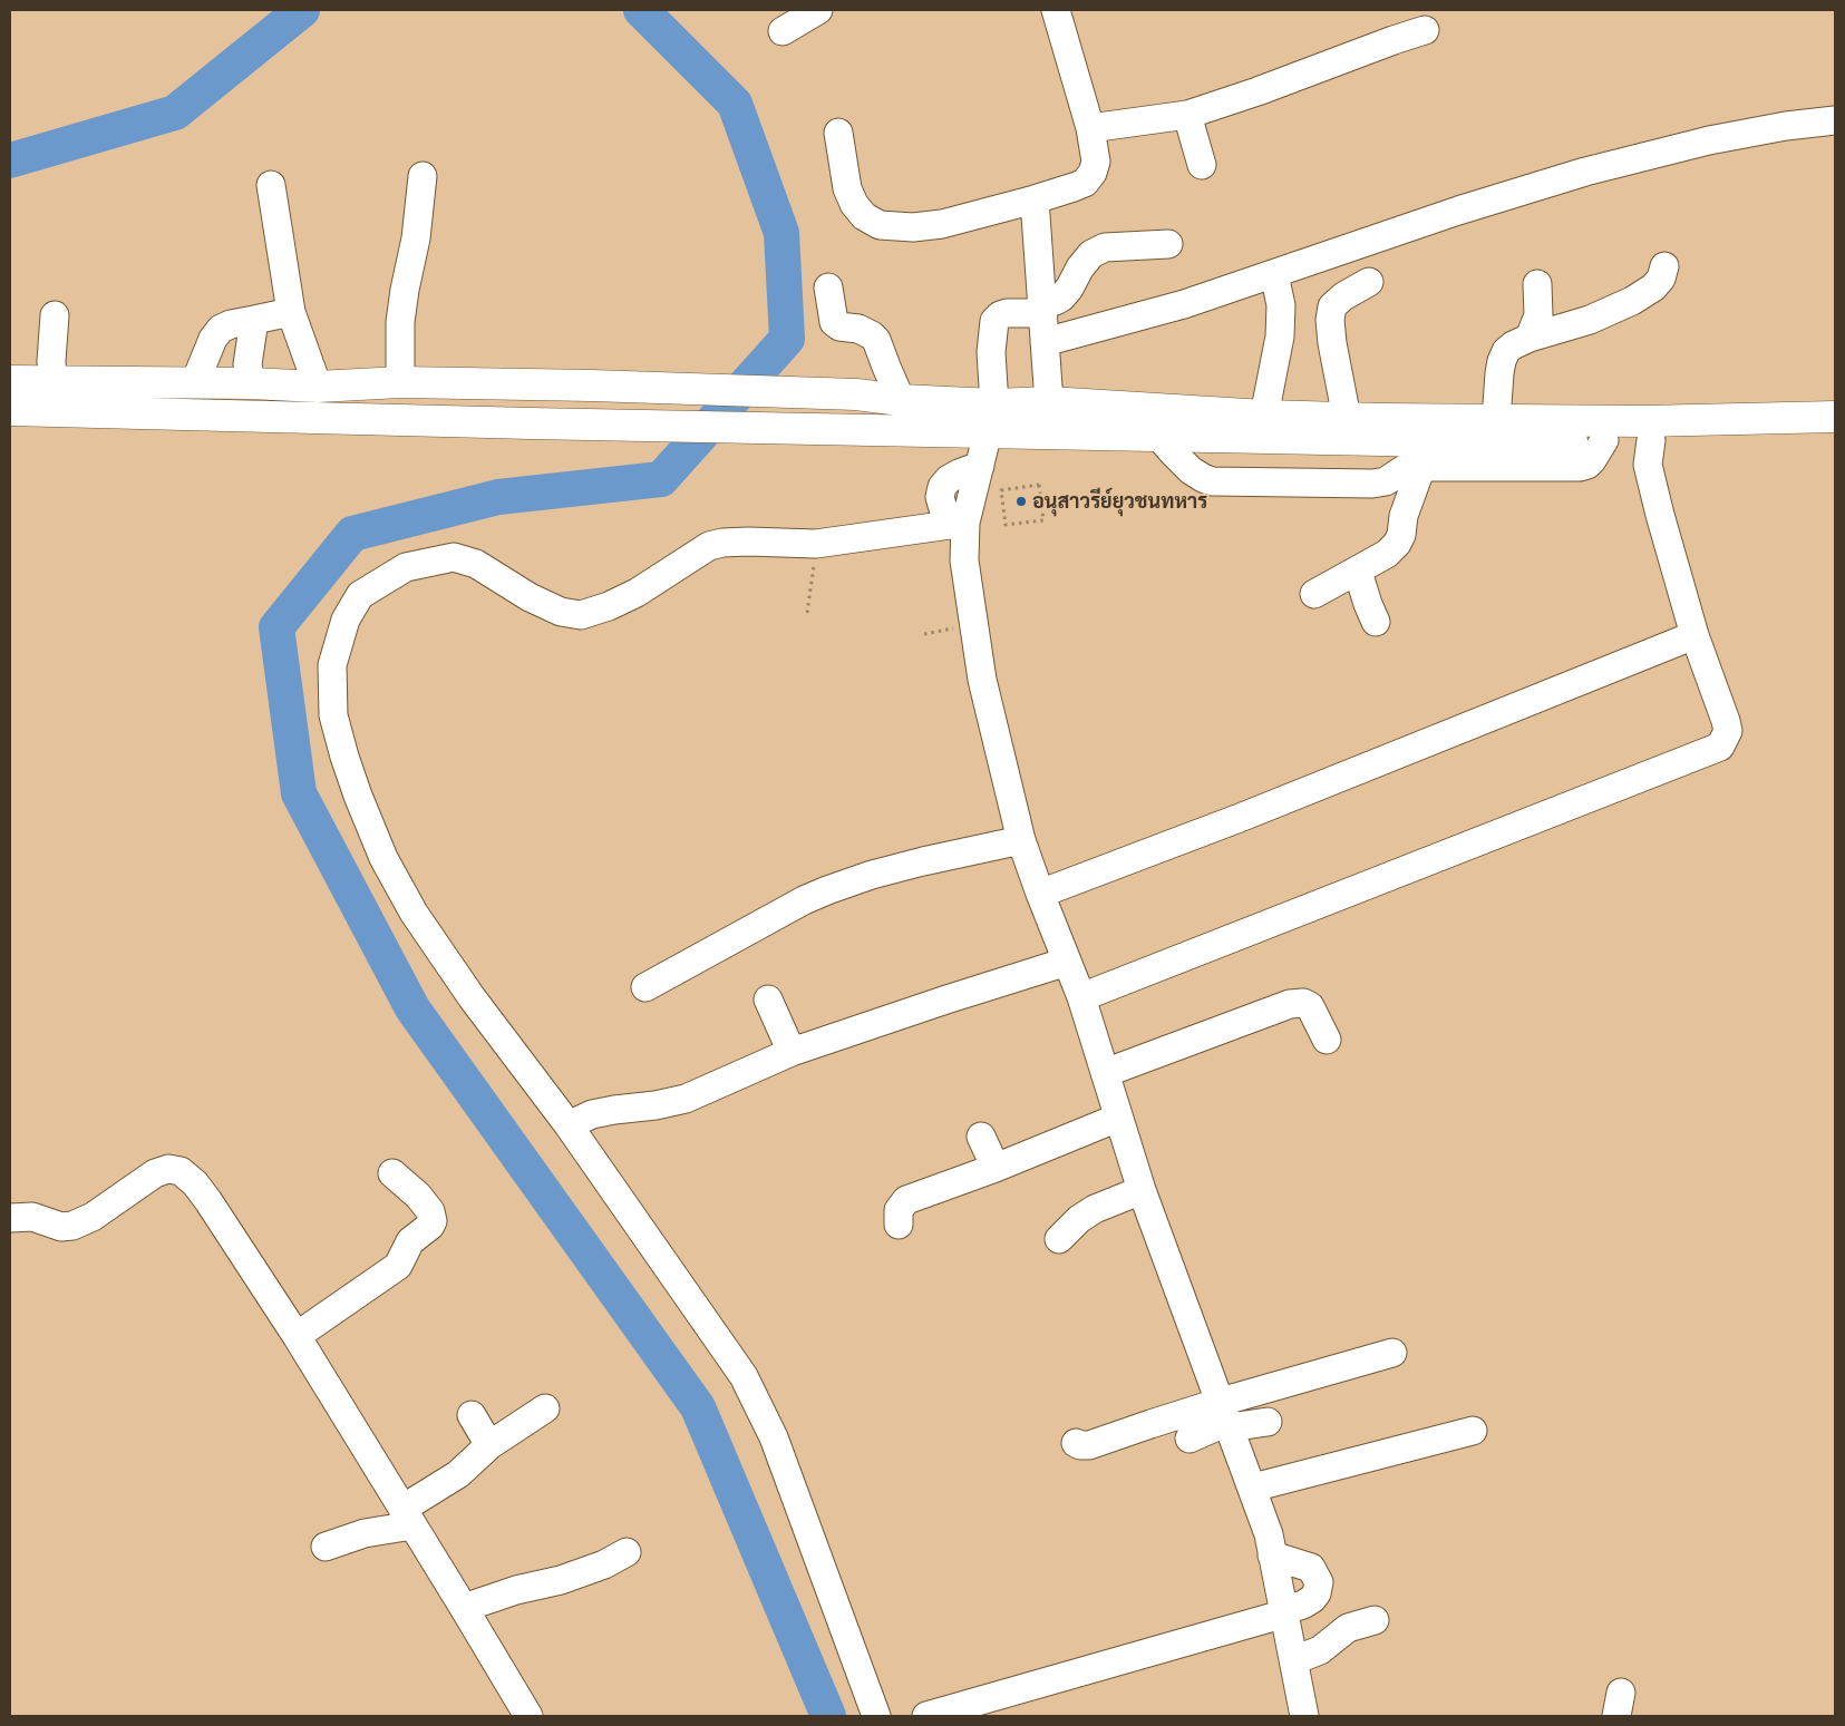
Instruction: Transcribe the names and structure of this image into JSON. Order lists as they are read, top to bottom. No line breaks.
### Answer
{"places":["อนุสาวรีย์ยุวชนทหาร"]}
